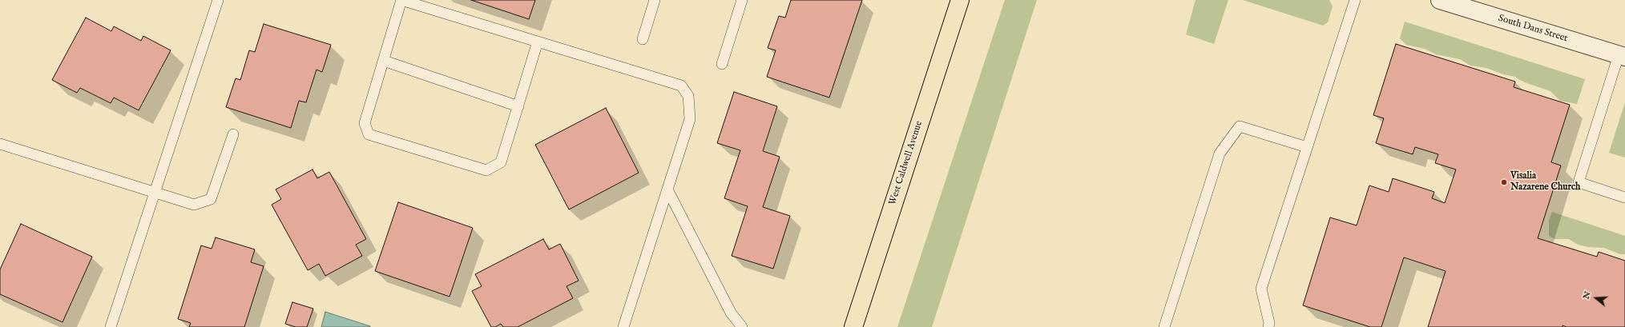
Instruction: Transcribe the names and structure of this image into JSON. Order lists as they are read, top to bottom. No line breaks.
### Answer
{"streets":{"main road":["West Caldwell Avenue"],"street":["South Dans Street"]},"places":["Visalia Nazarene Church"],"north":"left"}
